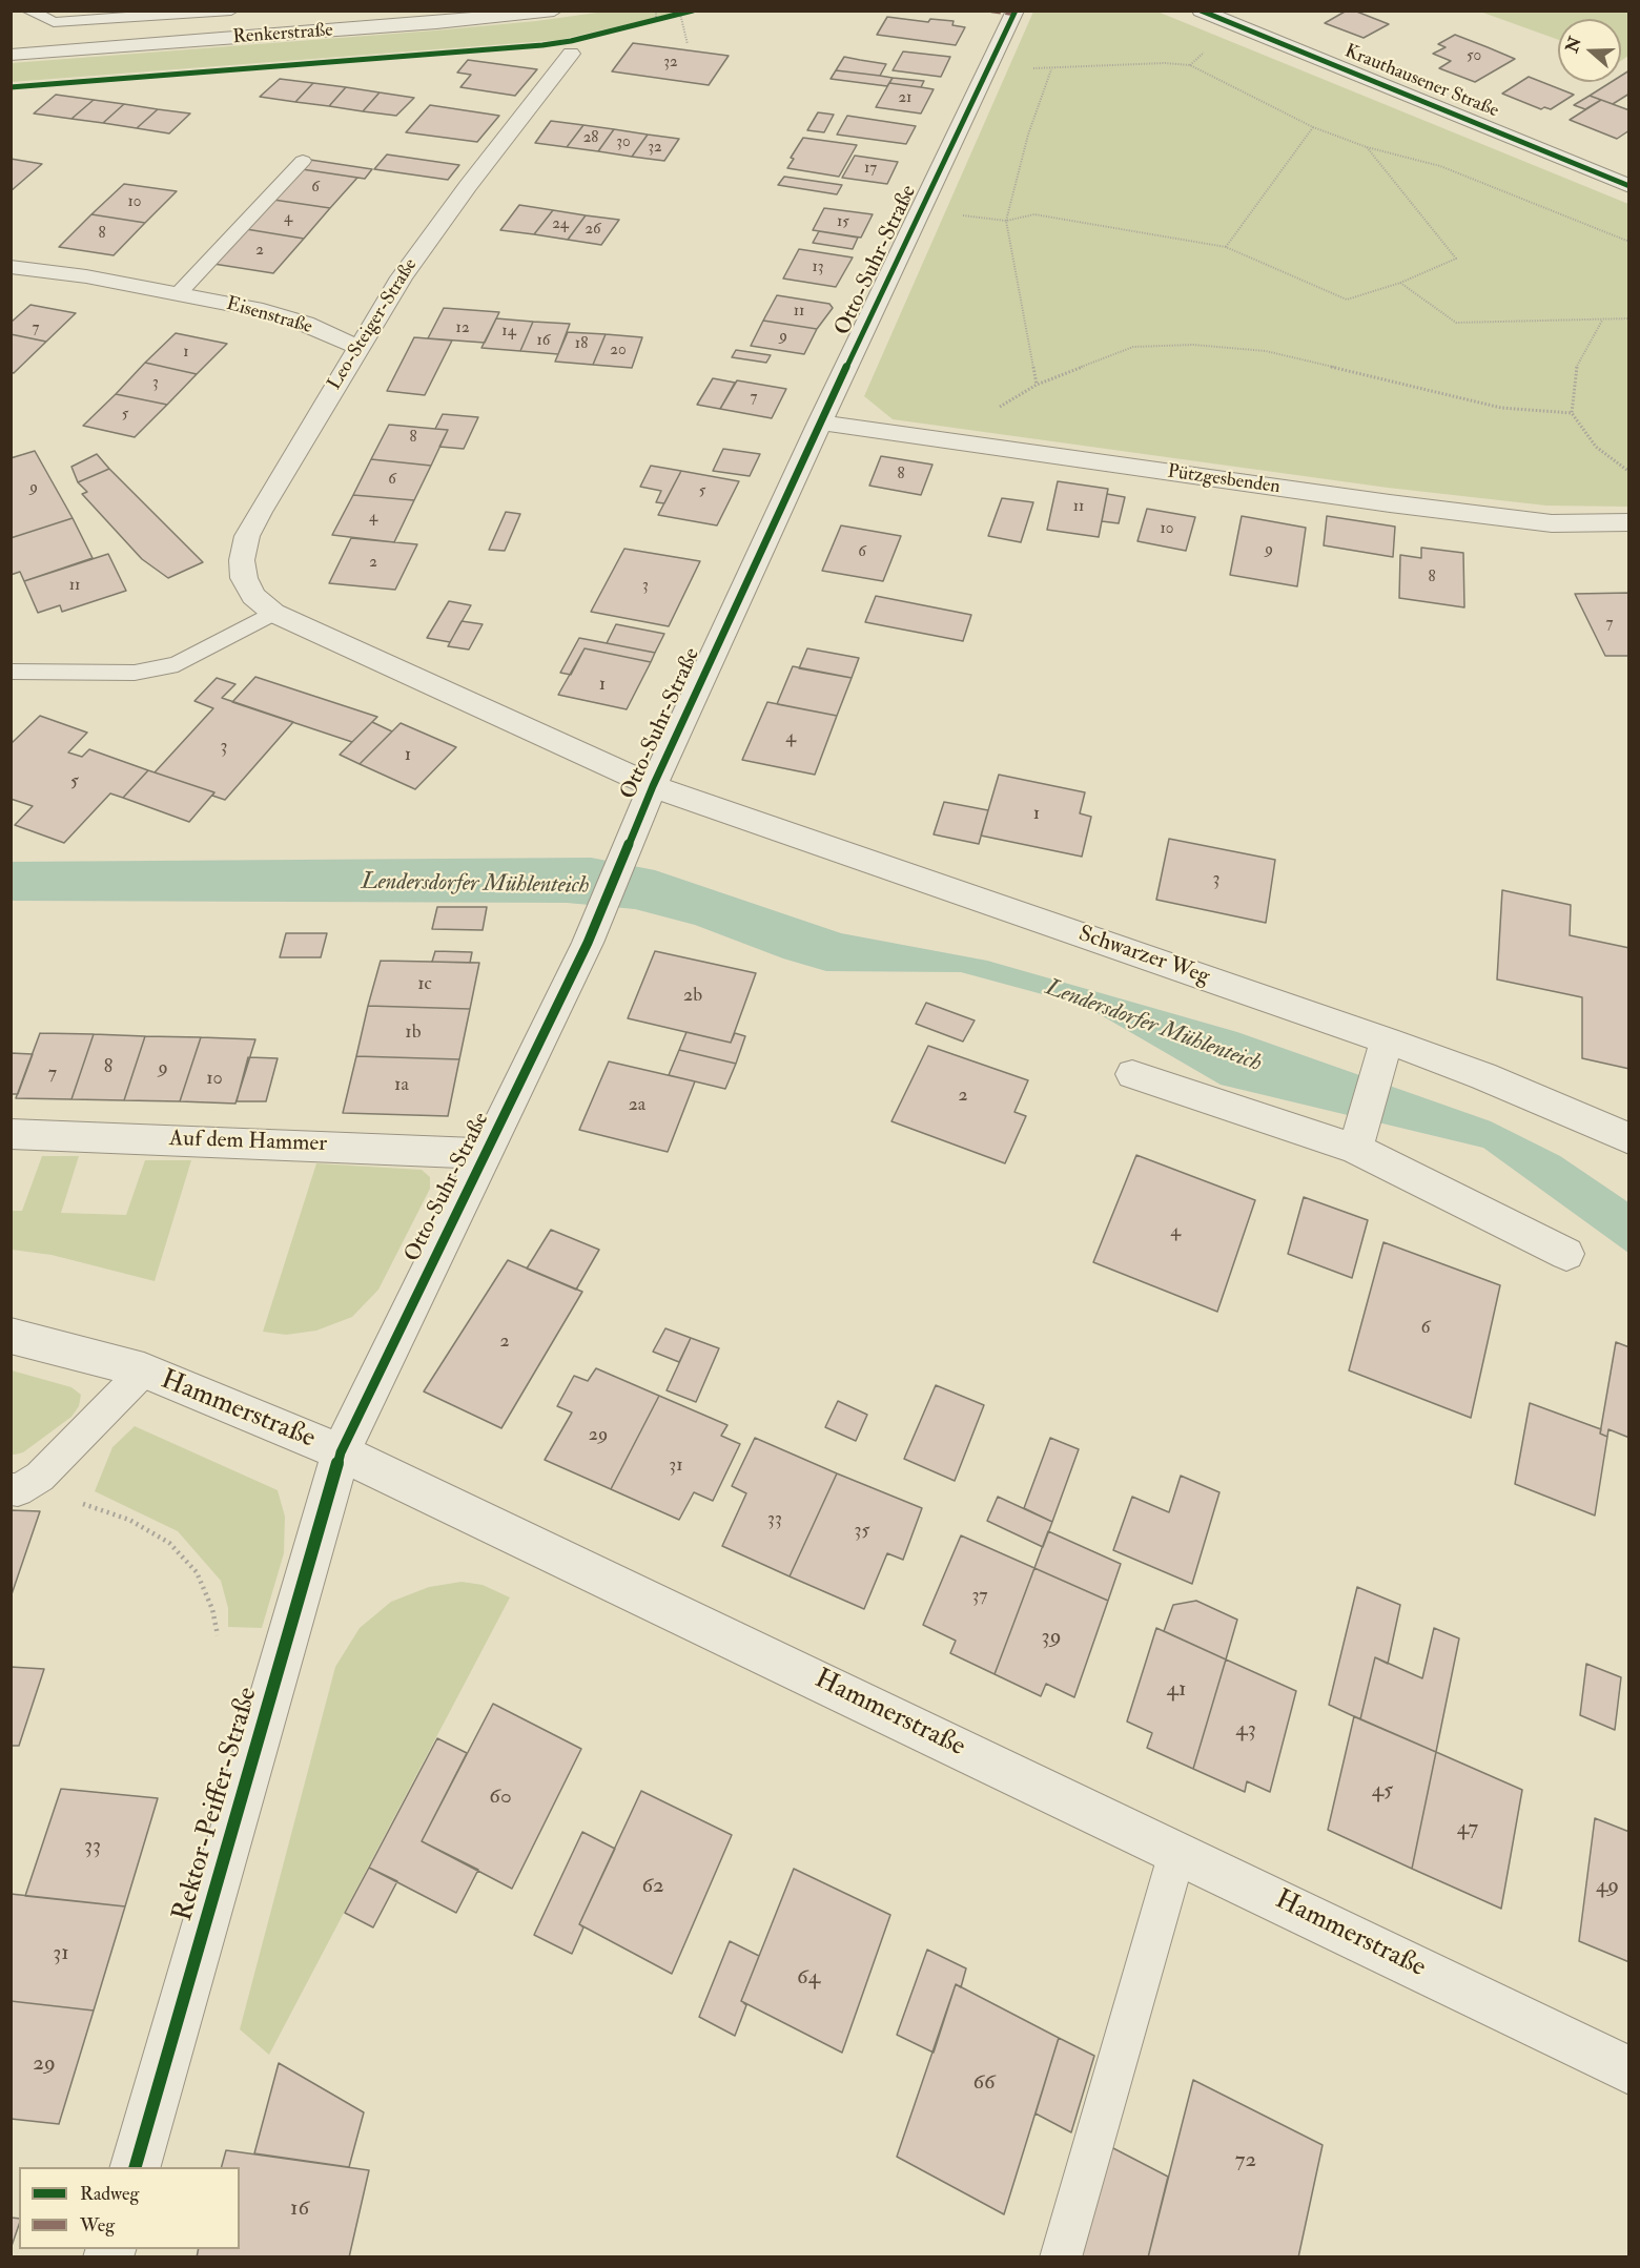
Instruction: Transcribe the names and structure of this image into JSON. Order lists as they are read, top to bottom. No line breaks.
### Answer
{"streets":{"street":["Renkerstraße","Krauthausener Straße","Otto-Suhr-Straße","Eisenstraße","Leo-Steiger-Straße","Pützgesbenden","Schwarzer Weg","Auf dem Hammer","Hammerstraße","Rektor-Peiffer-Straße"]},"crossings":[["Otto-Suhr-Straße","Leo-Steiger-Straße"],["Otto-Suhr-Straße","Pützgesbenden"],["Otto-Suhr-Straße","Schwarzer Weg"],["Otto-Suhr-Straße","Auf dem Hammer"],["Otto-Suhr-Straße","Hammerstraße"],["Otto-Suhr-Straße","Rektor-Peiffer-Straße"],["Eisenstraße","Leo-Steiger-Straße"],["Leo-Steiger-Straße","Schwarzer Weg"],["Hammerstraße","Rektor-Peiffer-Straße"]],"water":["Lendersdorfer Mühlenteich"],"house_numbers":["50","32","21","28","30","32","17","6","10","4","15","24","26","8","2","13","11","7","12","14","9","16","18","20","1","3","7","5","8","8","6","9","5","11","4","10","9","6","2","8","11","3","7","1","4","3","1","5","1","3","1c","2b","1b","8","9","7","10","1a","2","2a","4","6","2","29","31","33","35","37","39","41","43","45","60","47","33","62","49","31","64","29","66","72","16"],"legend":["Radweg","Weg"],"north":"left"}
